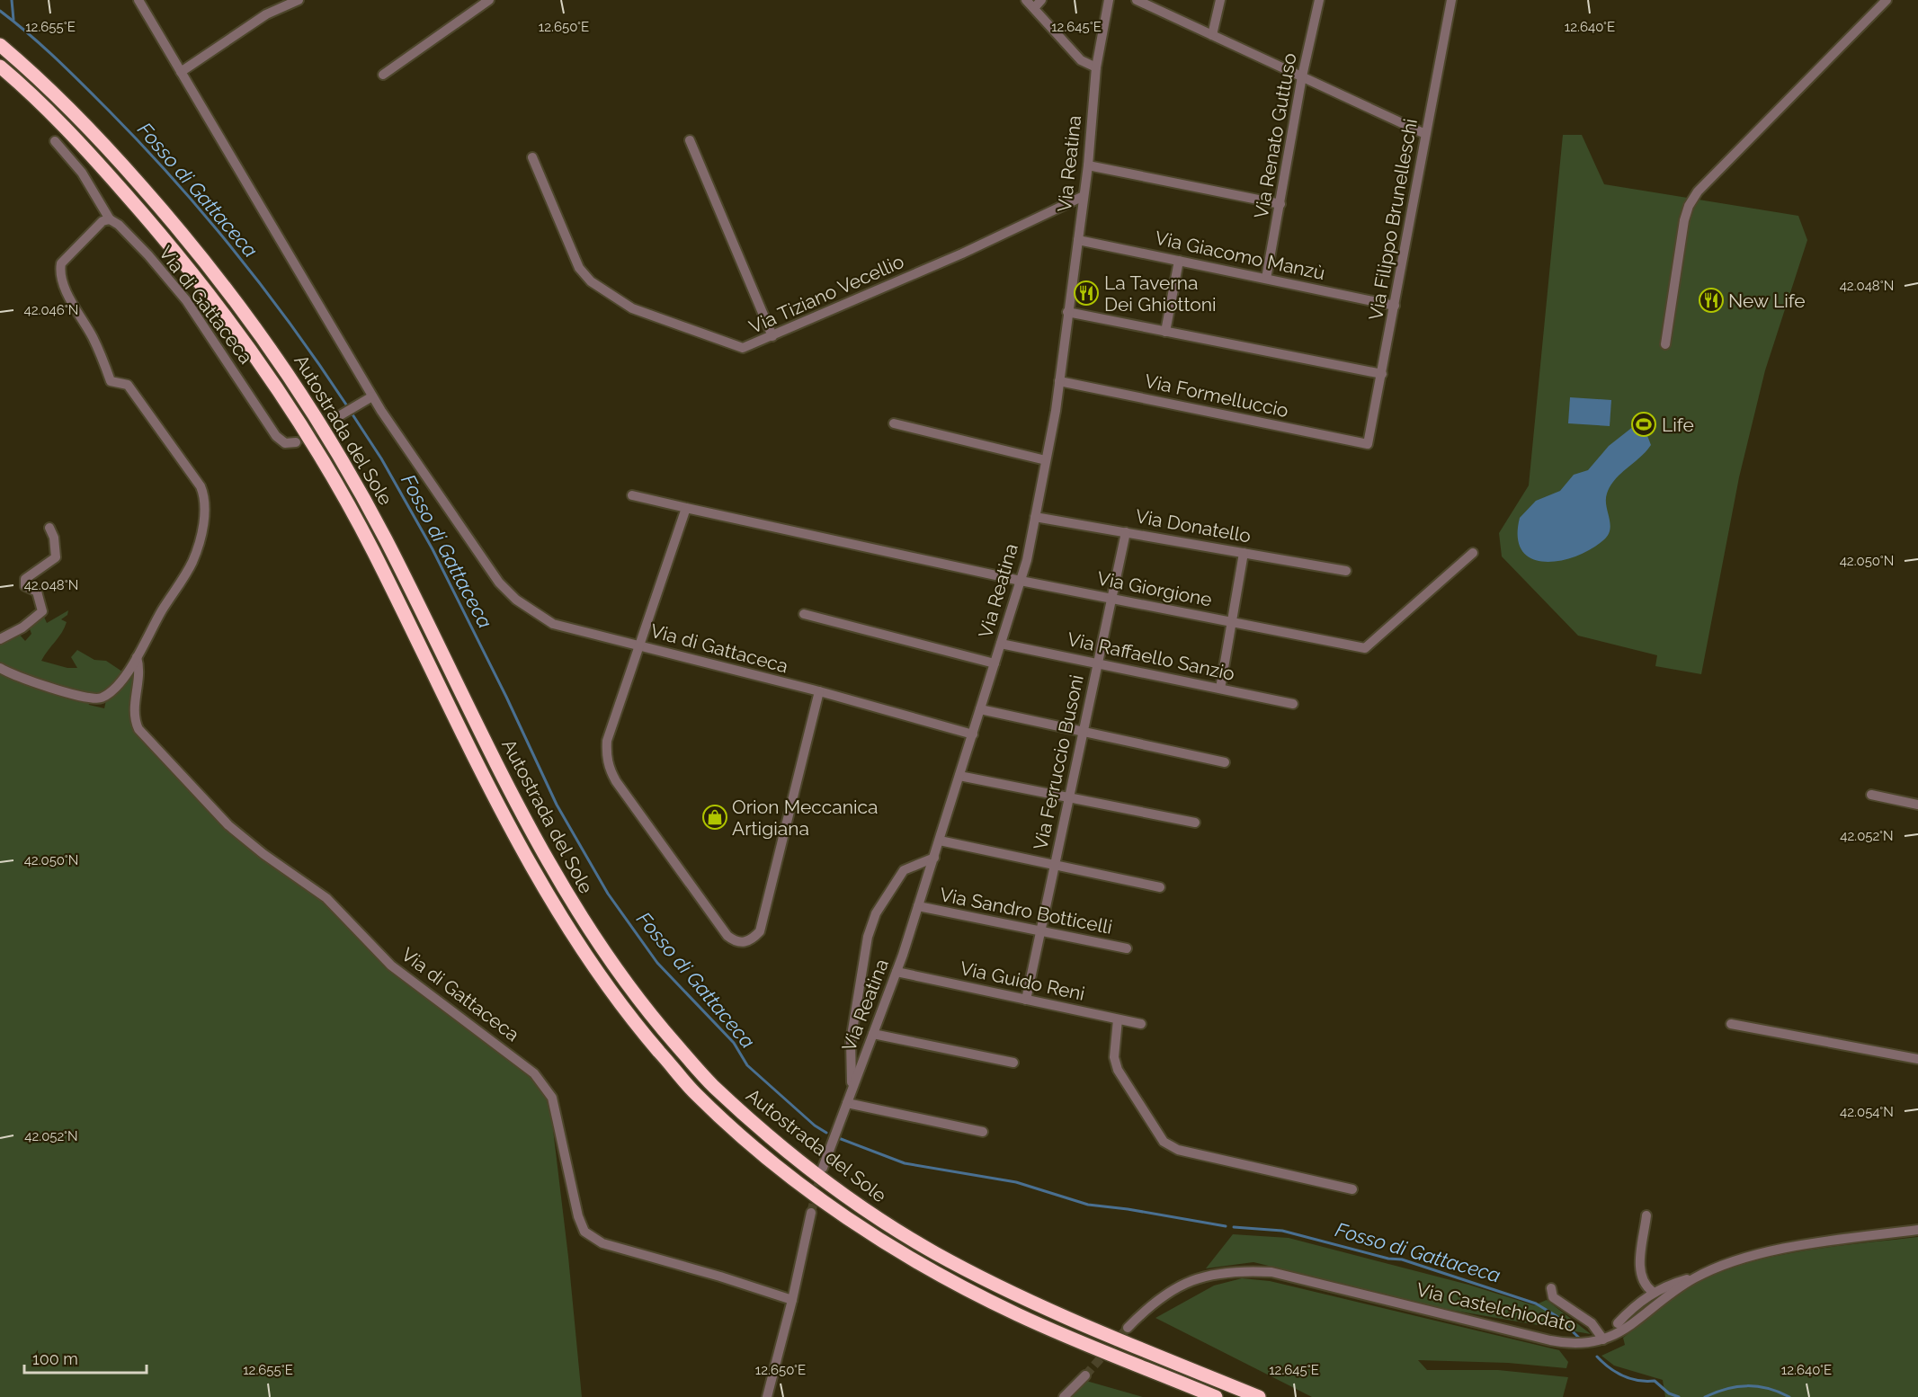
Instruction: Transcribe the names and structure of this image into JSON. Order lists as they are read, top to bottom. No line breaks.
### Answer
{"streets":{"highway":["Autostrada del Sole"],"street":["Via Renato Guttuso","Via Reatina","Via Filippo Brunelleschi","Via Giacomo Manzù","Via Tiziano Vecellio","Via di Gattaceca","Via Formelluccio","Via Donatello","Via Giorgione","Via Raffaello Sanzio","Via Ferruccio Busoni","Via Sandro Botticelli","Via Guido Reni","Via Castelchiodato"]},"crossings":[["Via Renato Guttuso","Via Giacomo Manzù"],["Via Reatina","Via Giacomo Manzù"],["Via Reatina","Via Tiziano Vecellio"],["Via Reatina","Via di Gattaceca"],["Via Reatina","Via Formelluccio"],["Via Reatina","Via Donatello"],["Via Reatina","Via Giorgione"],["Via Reatina","Via Raffaello Sanzio"],["Via Reatina","Via Sandro Botticelli"],["Via Reatina","Via Guido Reni"],["Via Filippo Brunelleschi","Via Giacomo Manzù"],["Via Filippo Brunelleschi","Via Formelluccio"],["Via Donatello","Via Ferruccio Busoni"],["Via Giorgione","Via Ferruccio Busoni"],["Via Raffaello Sanzio","Via Ferruccio Busoni"],["Via Ferruccio Busoni","Via Sandro Botticelli"],["Via Ferruccio Busoni","Via Guido Reni"]],"water":["Fosso di Gattaceca"],"places":{"restaurant":["La Taverna Dei Ghiottoni","New Life"],"sports":["Life"],"shop":["Orion Meccanica Artigiana"]},"scale_bar":"100 m","coordinates":["12.655°E","12.650°E","12.645°E","12.640°E","42.048°N","42.046°N","42.050°N","42.052°N","42.054°N"]}
